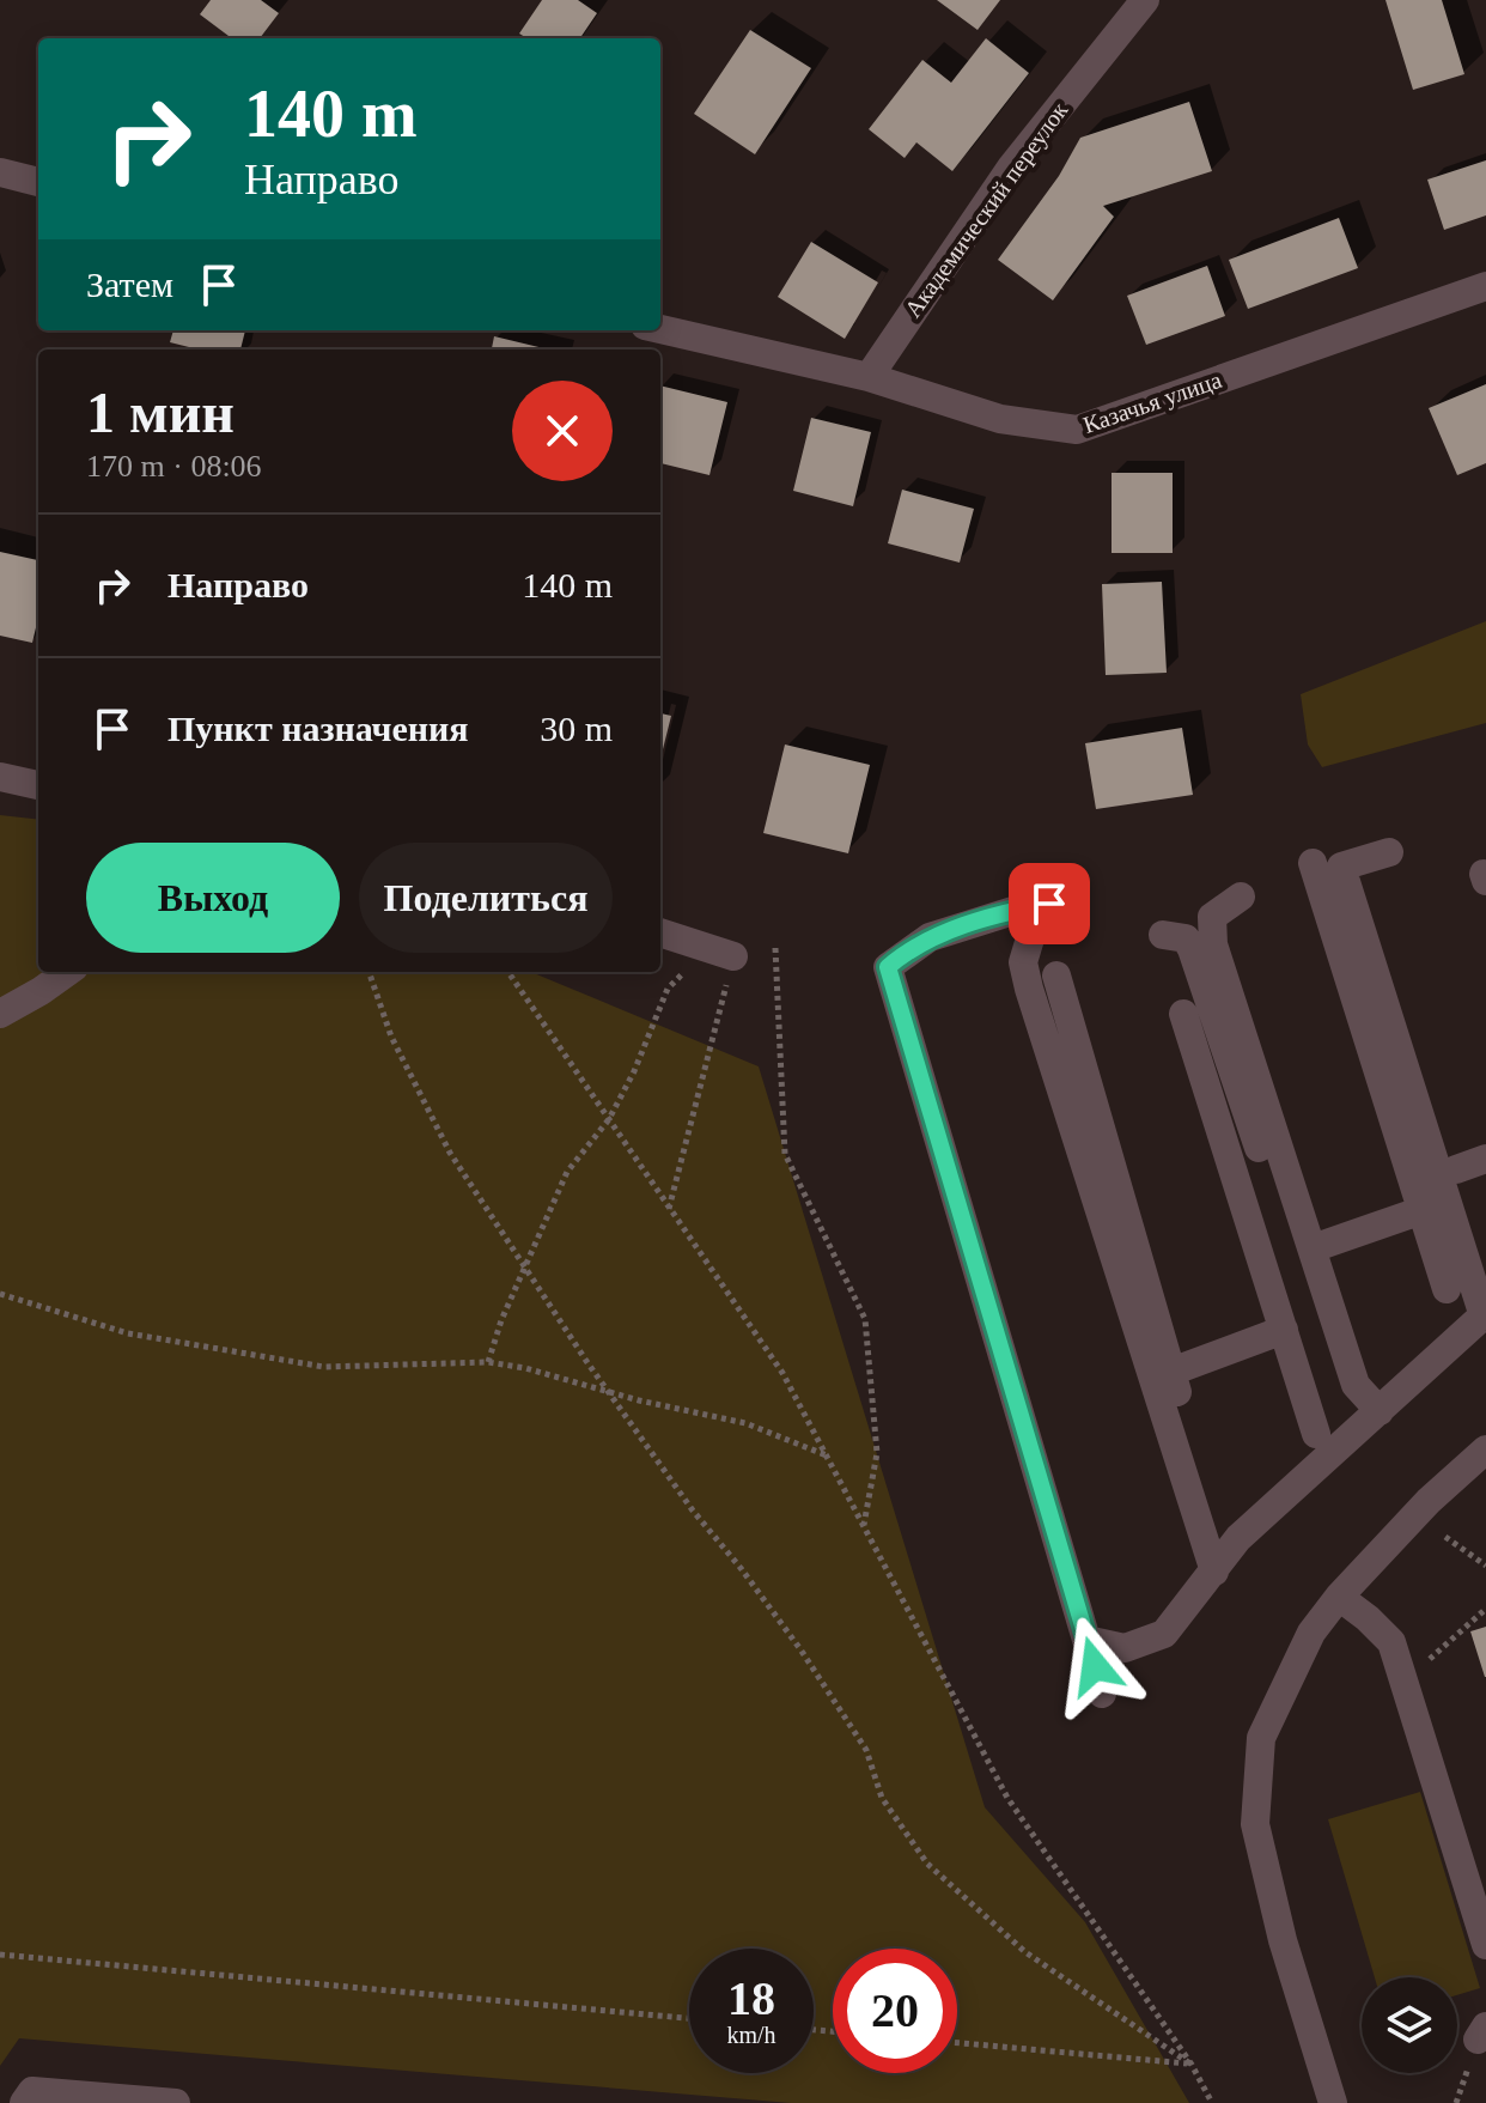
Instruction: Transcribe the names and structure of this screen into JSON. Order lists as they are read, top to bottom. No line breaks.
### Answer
{"streets":{"street":["Академический переулок","Казачья улица"]},"crossings":[["Академический переулок","Казачья улица"]],"page":{"turn":["140 m","Направо"],"then":"Затем","heading":["1 мин","170 m · 08:06"],"list":[{"name":"Направо","value":"140 m"},{"name":"Пункт назначения","value":"30 m"}],"buttons":["Выход","Поделиться"],"speed":"18 km/h","limit":"20"}}
